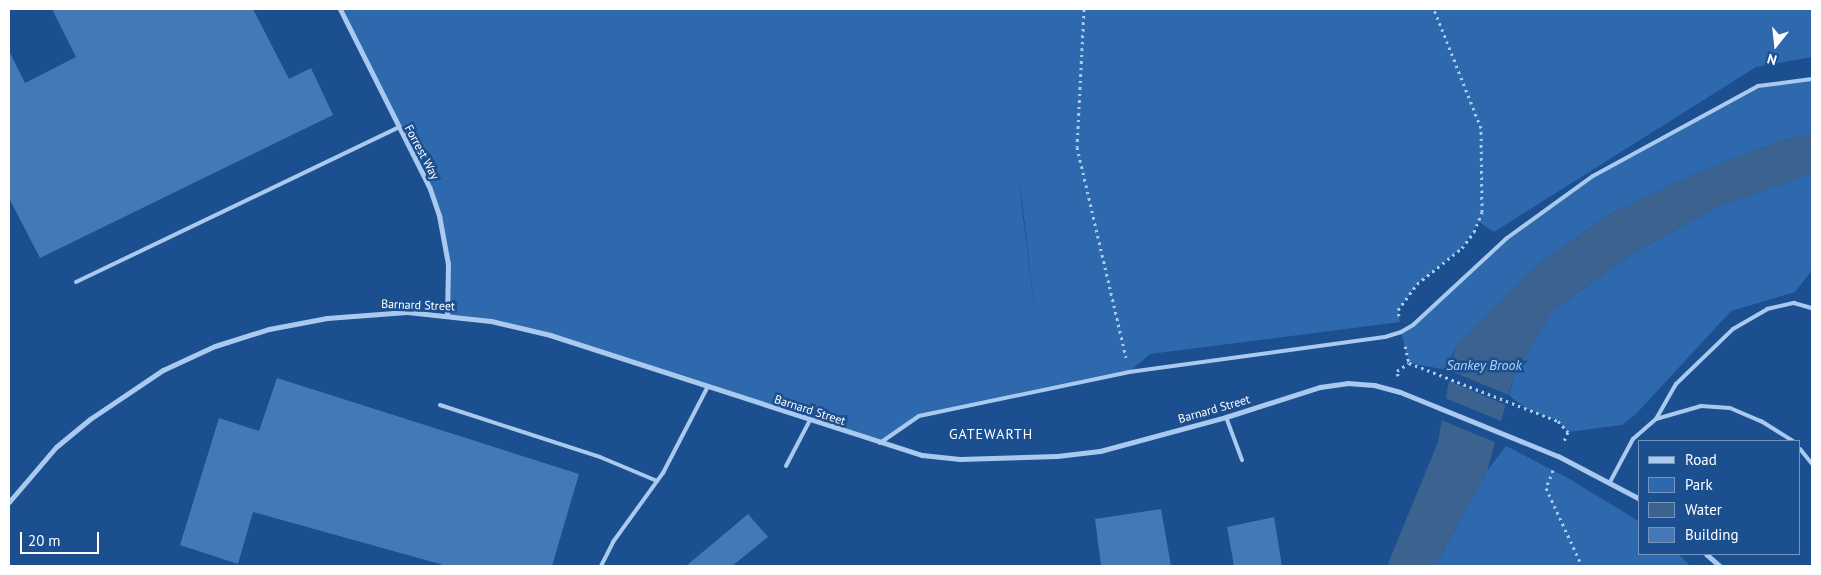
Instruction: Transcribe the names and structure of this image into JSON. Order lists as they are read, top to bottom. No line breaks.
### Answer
{"streets":{"street":["Forrest Way","Barnard Street"]},"crossings":[["Forrest Way","Barnard Street"]],"districts":["GATEWARTH"],"water":["Sankey Brook"],"legend":["Road","Park","Water","Building"],"scale_bar":"20 m","north":"bottom"}
